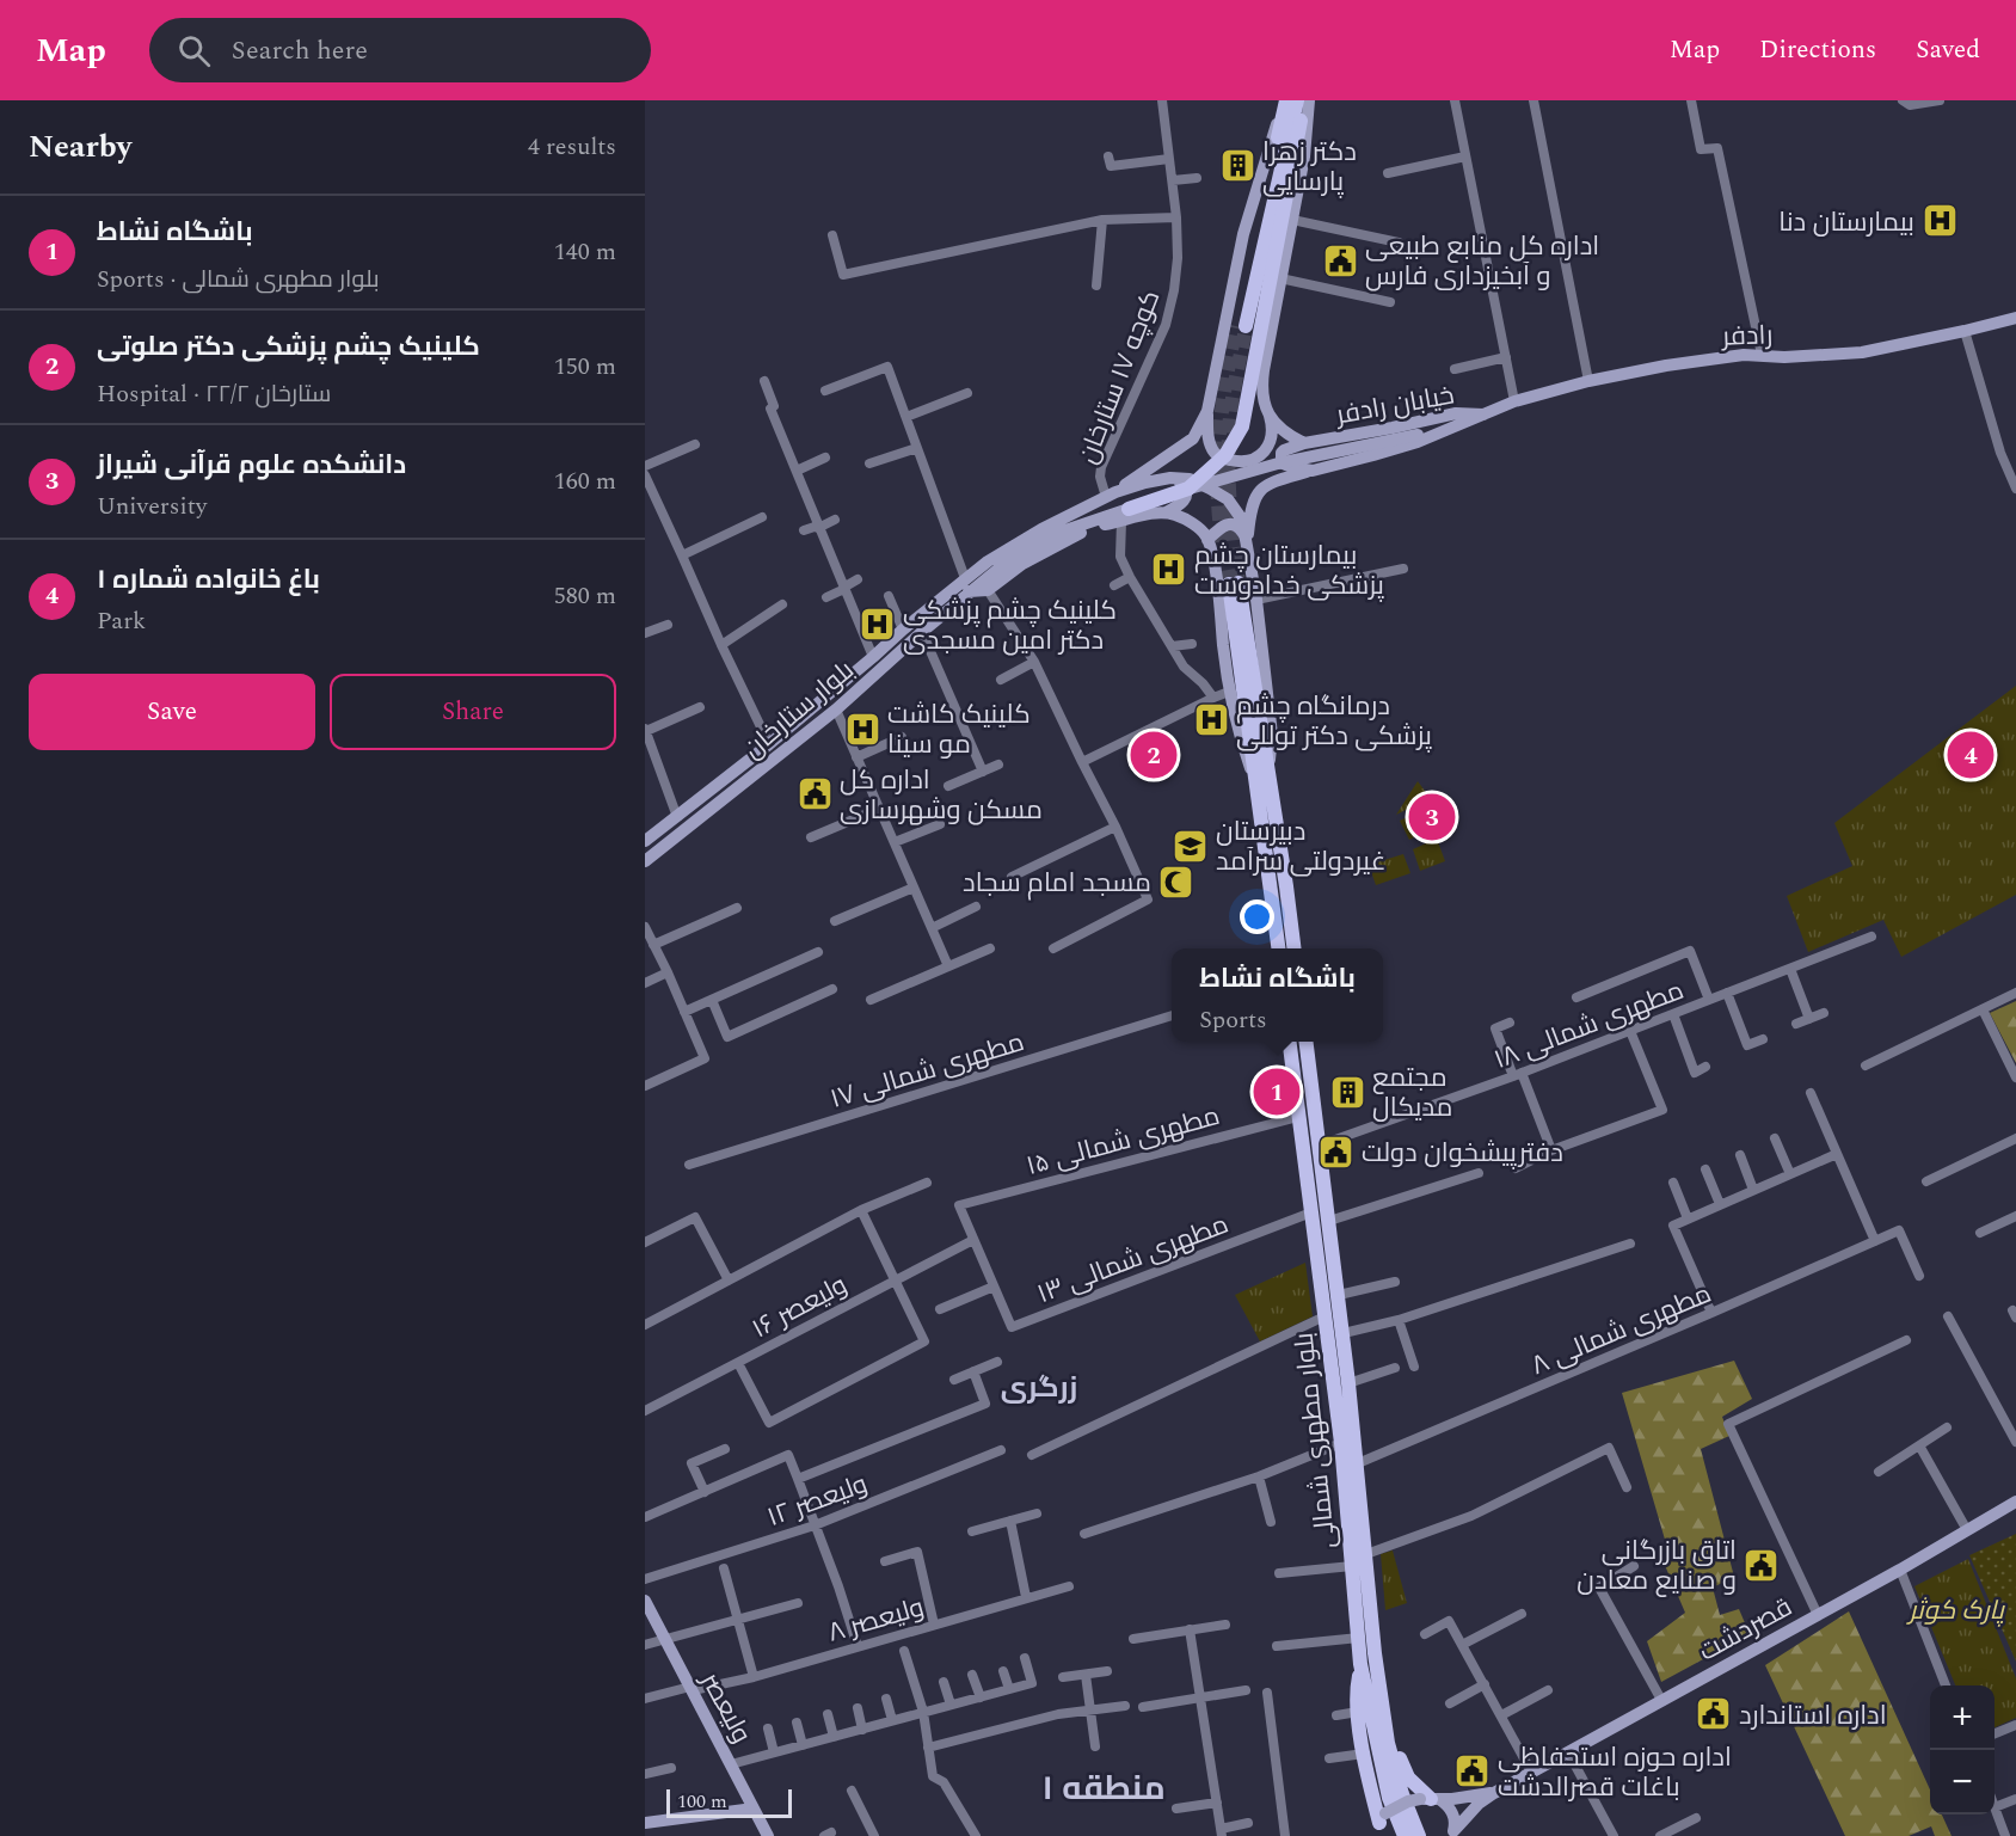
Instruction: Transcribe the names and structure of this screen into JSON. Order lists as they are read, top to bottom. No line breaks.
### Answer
{"streets":{"main road":["رادفر","خیابان رادفر","بلوار ستارخان","بلوار مطهرى شمالى","قصردشت","ولیعصر"],"street":["کوچه ۱۷ ستارخان","۱۸ مطهری شمالی","۱۷ مطهری شمالی","۱۵ مطهری شمالی","۱۳ مطهری شمالی","۱۶ ولیعصر","۸ مطهری شمالی","۱۲ ولیعصر","۸ ولیعصر"]},"crossings":[["رادفر","خیابان رادفر"],["کوچه ۱۷ ستارخان","بلوار ستارخان"],["۱۸ مطهری شمالی","بلوار مطهرى شمالى"],["۱۵ مطهری شمالی","۱۶ ولیعصر"],["۱۵ مطهری شمالی","بلوار مطهرى شمالى"],["۱۳ مطهری شمالی","بلوار مطهرى شمالى"],["۸ مطهری شمالی","بلوار مطهرى شمالى"],["۸ ولیعصر","ولیعصر"]],"districts":["زرگری","منطقه ۱"],"parks":["پارک کوثر"],"places":{"building":["دکتر زهرا پارسایی","مجتمع مدیکال"],"hospital":["بیمارستان دنا","بیمارستان چشم پزشکی خدادوست","کلینیک چشم پزشکی دکتر امین مسجدی","درمانگاه چشم پزشكی دكتر توللی","کلینیک کاشت مو سینا"],"public building":["اداره کل منابع طبیعى و آبخیزدارى فارس","اداره کل مسکن وشهرسازی","دفترپیشخوان دولت","اتاق بازرگانی و صنایع معادن","اداره استاندارد","اداره حوزه استحفاظی باغات قصرالدشت"],"school or university":["دبیرستان غیردولتی سرآمد"],"mosque":["مسجد امام سجاد"]},"scale_bar":"100 m","page":{"header":"Map","search":"Search here","nav":["Map","Directions","Saved"],"heading":["Nearby","4 results"],"list":[{"mark":"1","name":"باشگاه نشاط","note":"Sports · بلوار مطهرى شمالى","value":"140 m"},{"mark":"2","name":"کلینیک چشم پزشکی دکتر صلوتی","note":"Hospital · ۲۲/۲ ستارخان","value":"150 m"},{"mark":"3","name":"دانشکده علوم قرآنی شیراز","note":"University","value":"160 m"},{"mark":"4","name":"باغ خانواده شماره ۱","note":"Park","value":"580 m"}],"buttons":["Save","Share"],"pins":["2","4","3","1"],"popup":["باشگاه نشاط","Sports"],"map_buttons":["+","−"],"scale":"100 m"}}
